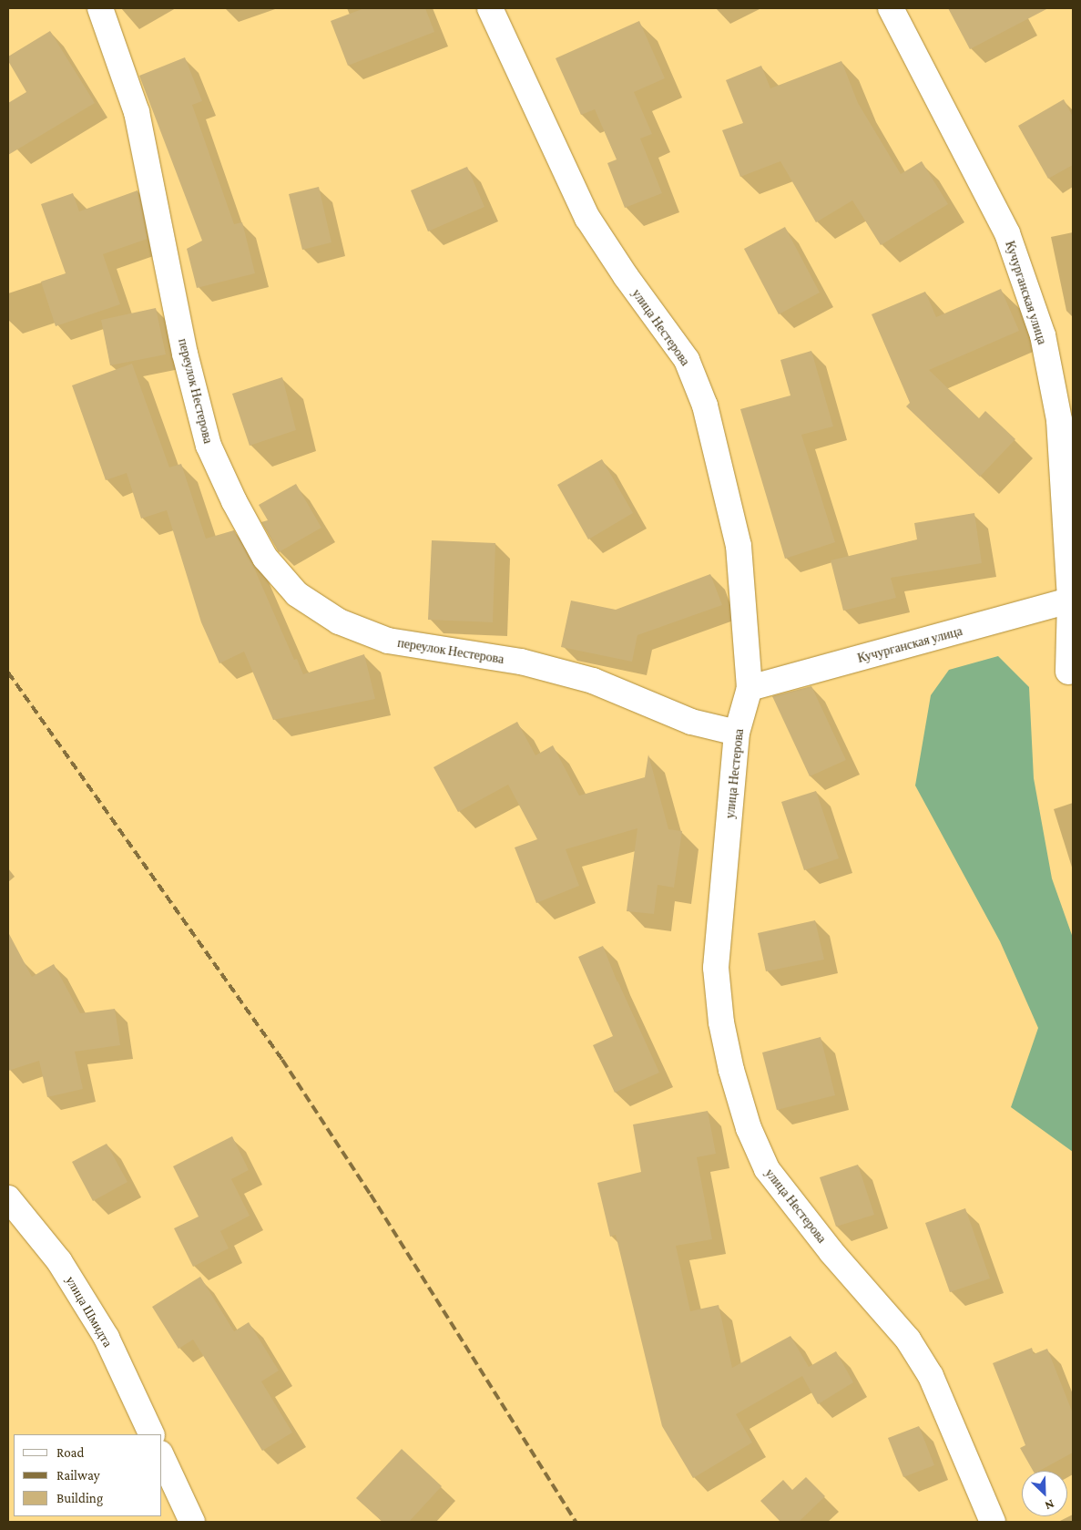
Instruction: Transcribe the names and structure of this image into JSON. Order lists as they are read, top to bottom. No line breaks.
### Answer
{"streets":{"street":["Кучурганская улица","улица Нестерова","переулок Нестерова","улица Шмидта"]},"crossings":[["Кучурганская улица","улица Нестерова"],["улица Нестерова","переулок Нестерова"]],"legend":["Road","Railway","Building"],"north":"bottom right"}
